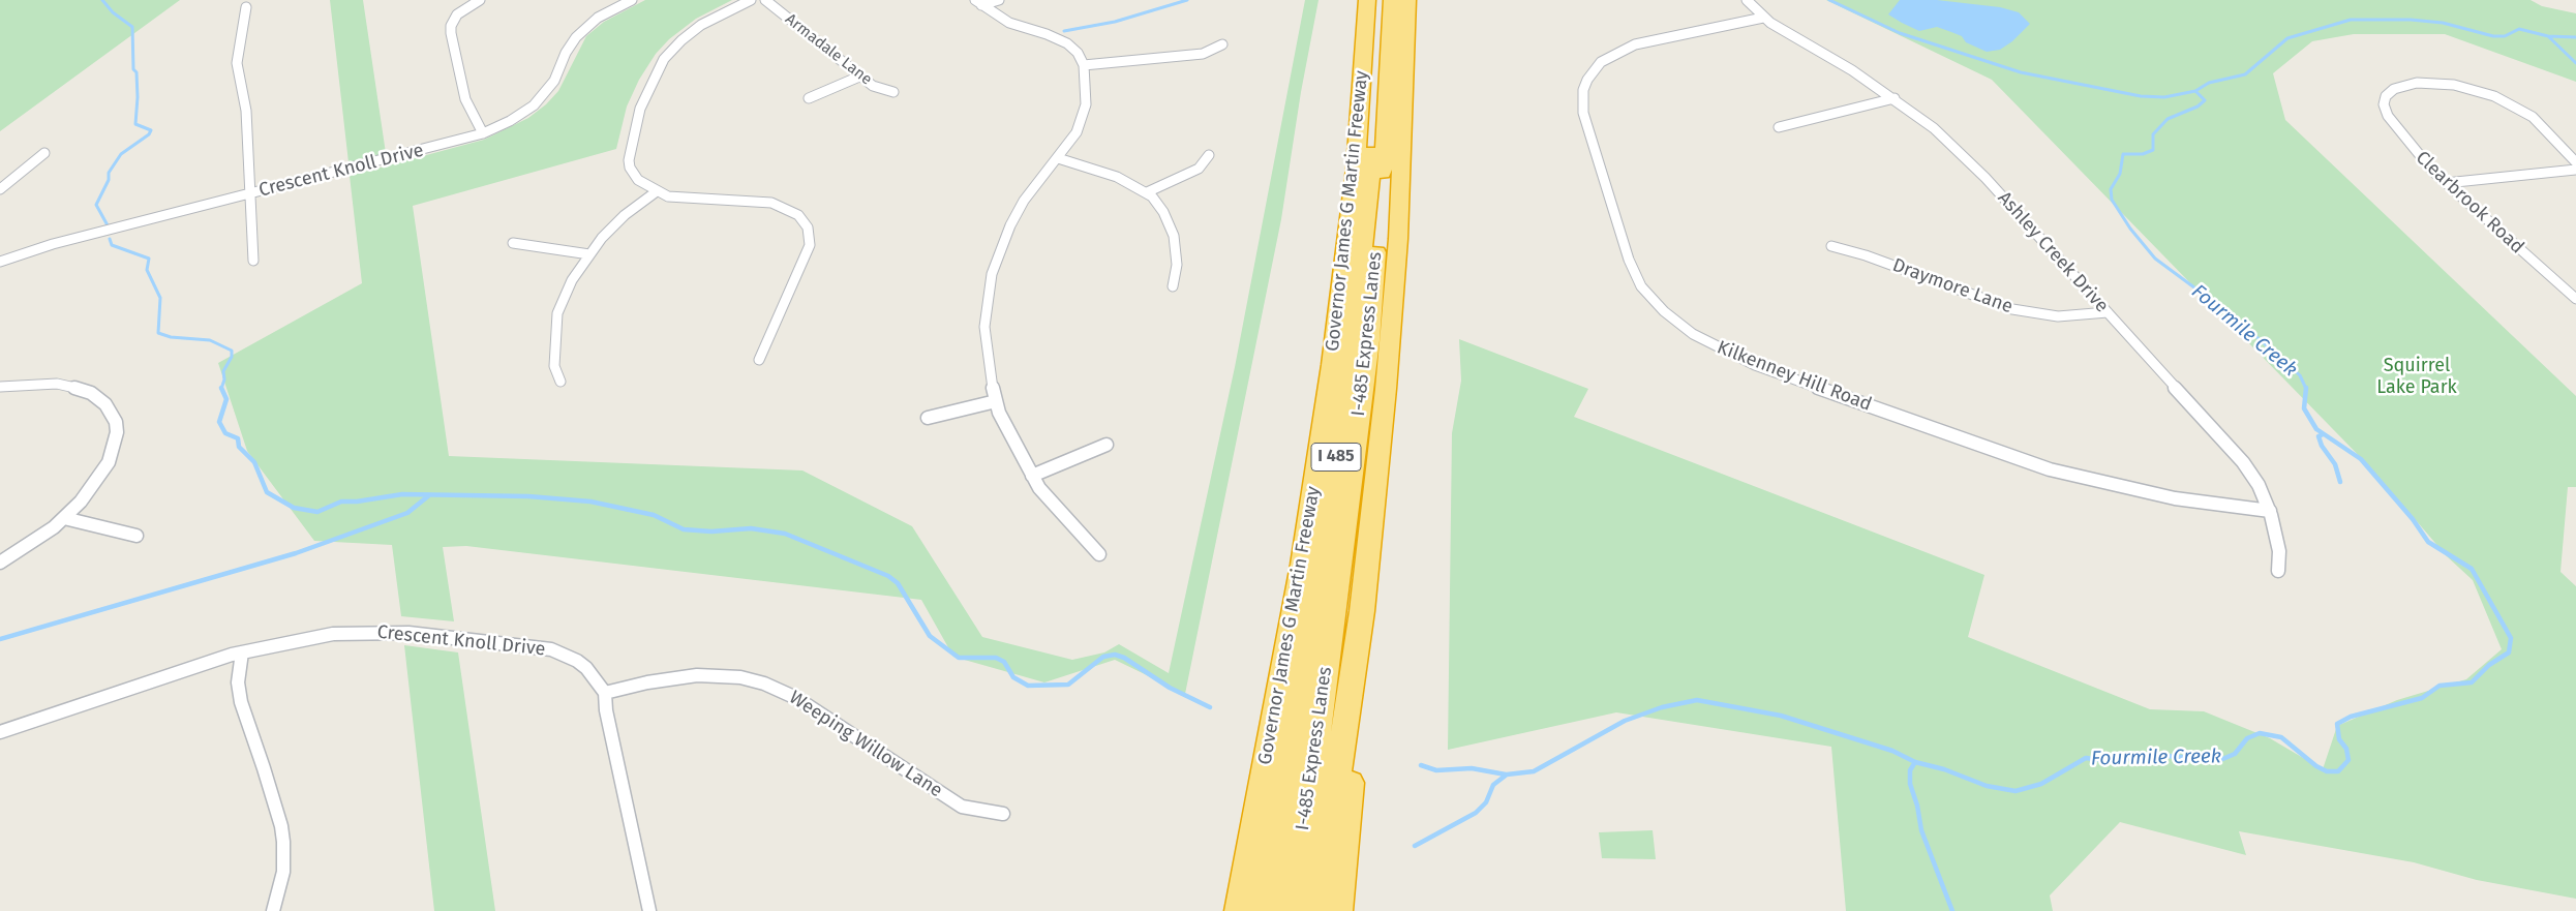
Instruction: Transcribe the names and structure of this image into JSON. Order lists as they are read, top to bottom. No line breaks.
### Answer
{"streets":{"highway":["Governor James G Martin Freeway","I-485 Express Lanes","I 485"],"street":["Armadale Lane","Crescent Knoll Drive","Clearbrook Road","Ashley Creek Drive","Draymore Lane","Kilkenney Hill Road","Weeping Willow Lane"]},"crossings":[["Crescent Knoll Drive","Weeping Willow Lane"],["Ashley Creek Drive","Draymore Lane"],["Ashley Creek Drive","Kilkenney Hill Road"]],"water":["Fourmile Creek"],"parks":["Squirrel Lake Park"]}
